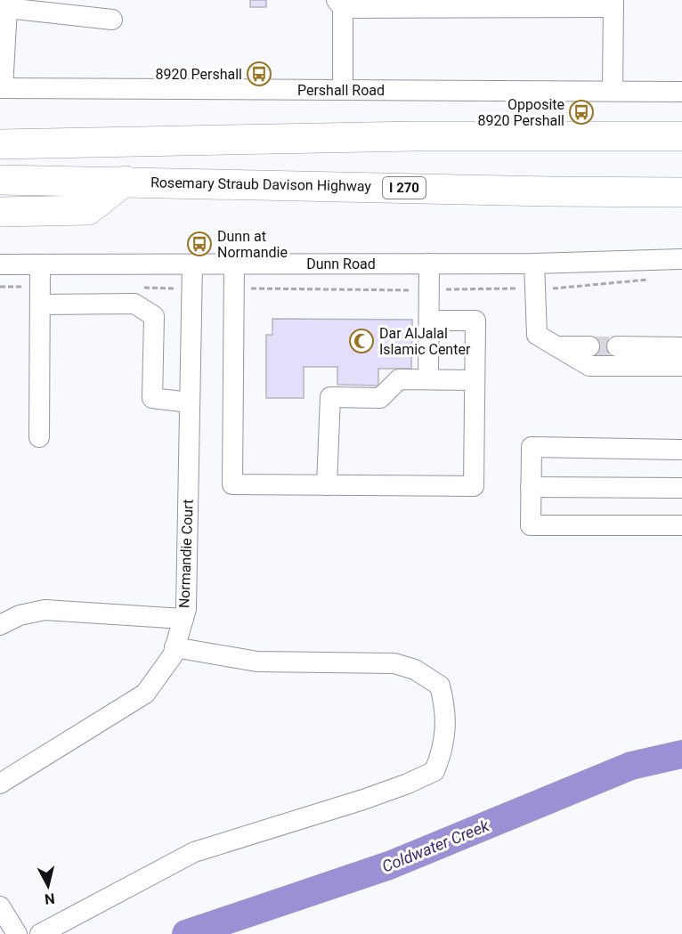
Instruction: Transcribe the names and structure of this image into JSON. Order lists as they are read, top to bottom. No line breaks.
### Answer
{"streets":{"highway":["Rosemary Straub Davison Highway","I 270"],"street":["Pershall Road","Dunn Road","Normandie Court"]},"crossings":[["Dunn Road","Normandie Court"]],"water":["Coldwater Creek"],"places":{"bus stop":["8920 Pershall","Opposite 8920 Pershall","Dunn at Normandie"],"mosque":["Dar AlJalal Islamic Center"]},"north":"bottom"}
